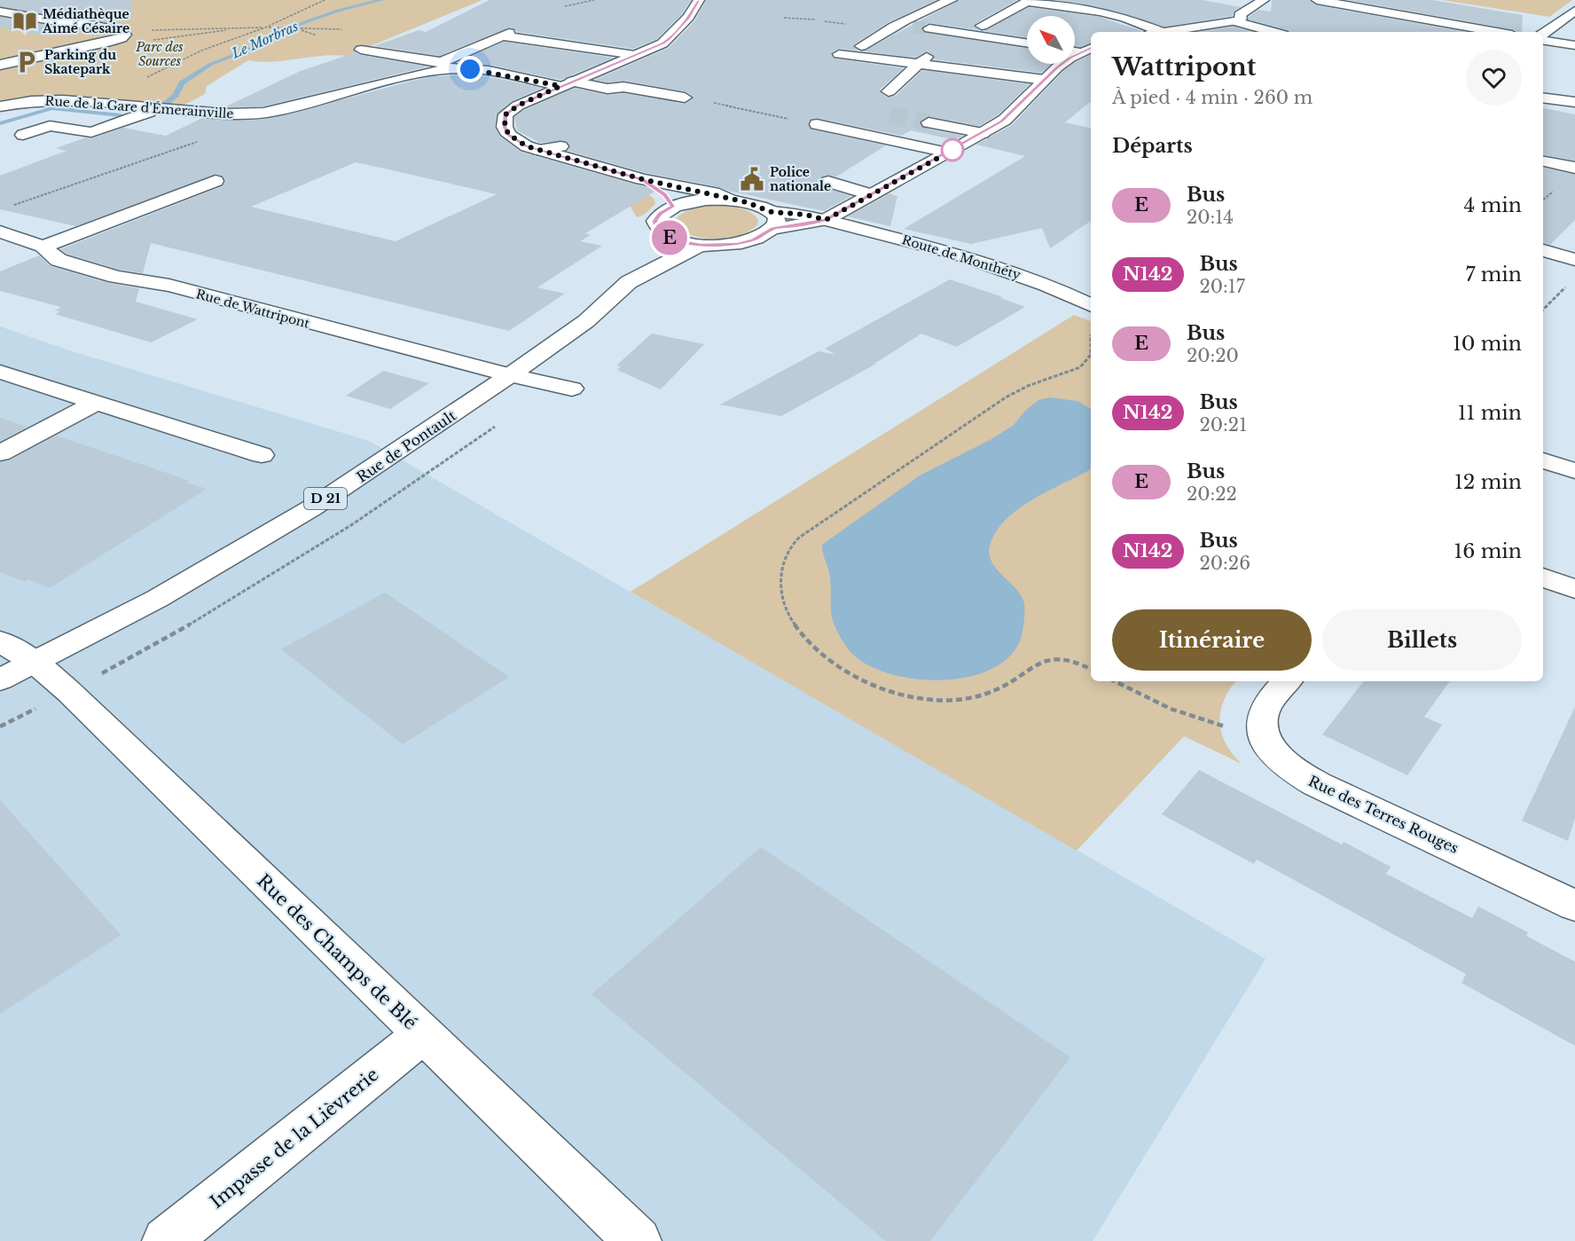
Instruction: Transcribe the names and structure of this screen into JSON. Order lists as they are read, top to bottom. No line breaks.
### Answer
{"streets":{"street":["Rue de la Gare d'Émerainville","Route de Monthéty","Rue de Wattripont","Rue de Pontault","D 21","Rue des Terres Rouges","Rue des Champs de Blé","Impasse de la Lièvrerie"]},"crossings":[["Rue de Wattripont","Rue de Pontault"],["Rue de Pontault","Rue des Champs de Blé"],["Rue des Champs de Blé","Impasse de la Lièvrerie"]],"water":["Le Morbras"],"parks":["Parc des Sources"],"places":{"library":["Médiathèque Aimé Césaire"],"parking":["Parking du Skatepark"],"public building":["Police nationale"]},"lines":["bus line E"],"north":"top left","page":{"on_map":"E","heading":[["Wattripont","À pied · 4 min · 260 m"],"Départs"],"list":[{"mark":"E","name":"Bus","note":"20:14","value":"4 min"},{"mark":"N142","name":"Bus","note":"20:17","value":"7 min"},{"mark":"E","name":"Bus","note":"20:20","value":"10 min"},{"mark":"N142","name":"Bus","note":"20:21","value":"11 min"},{"mark":"E","name":"Bus","note":"20:22","value":"12 min"},{"mark":"N142","name":"Bus","note":"20:26","value":"16 min"}],"buttons":["Itinéraire","Billets"]}}
